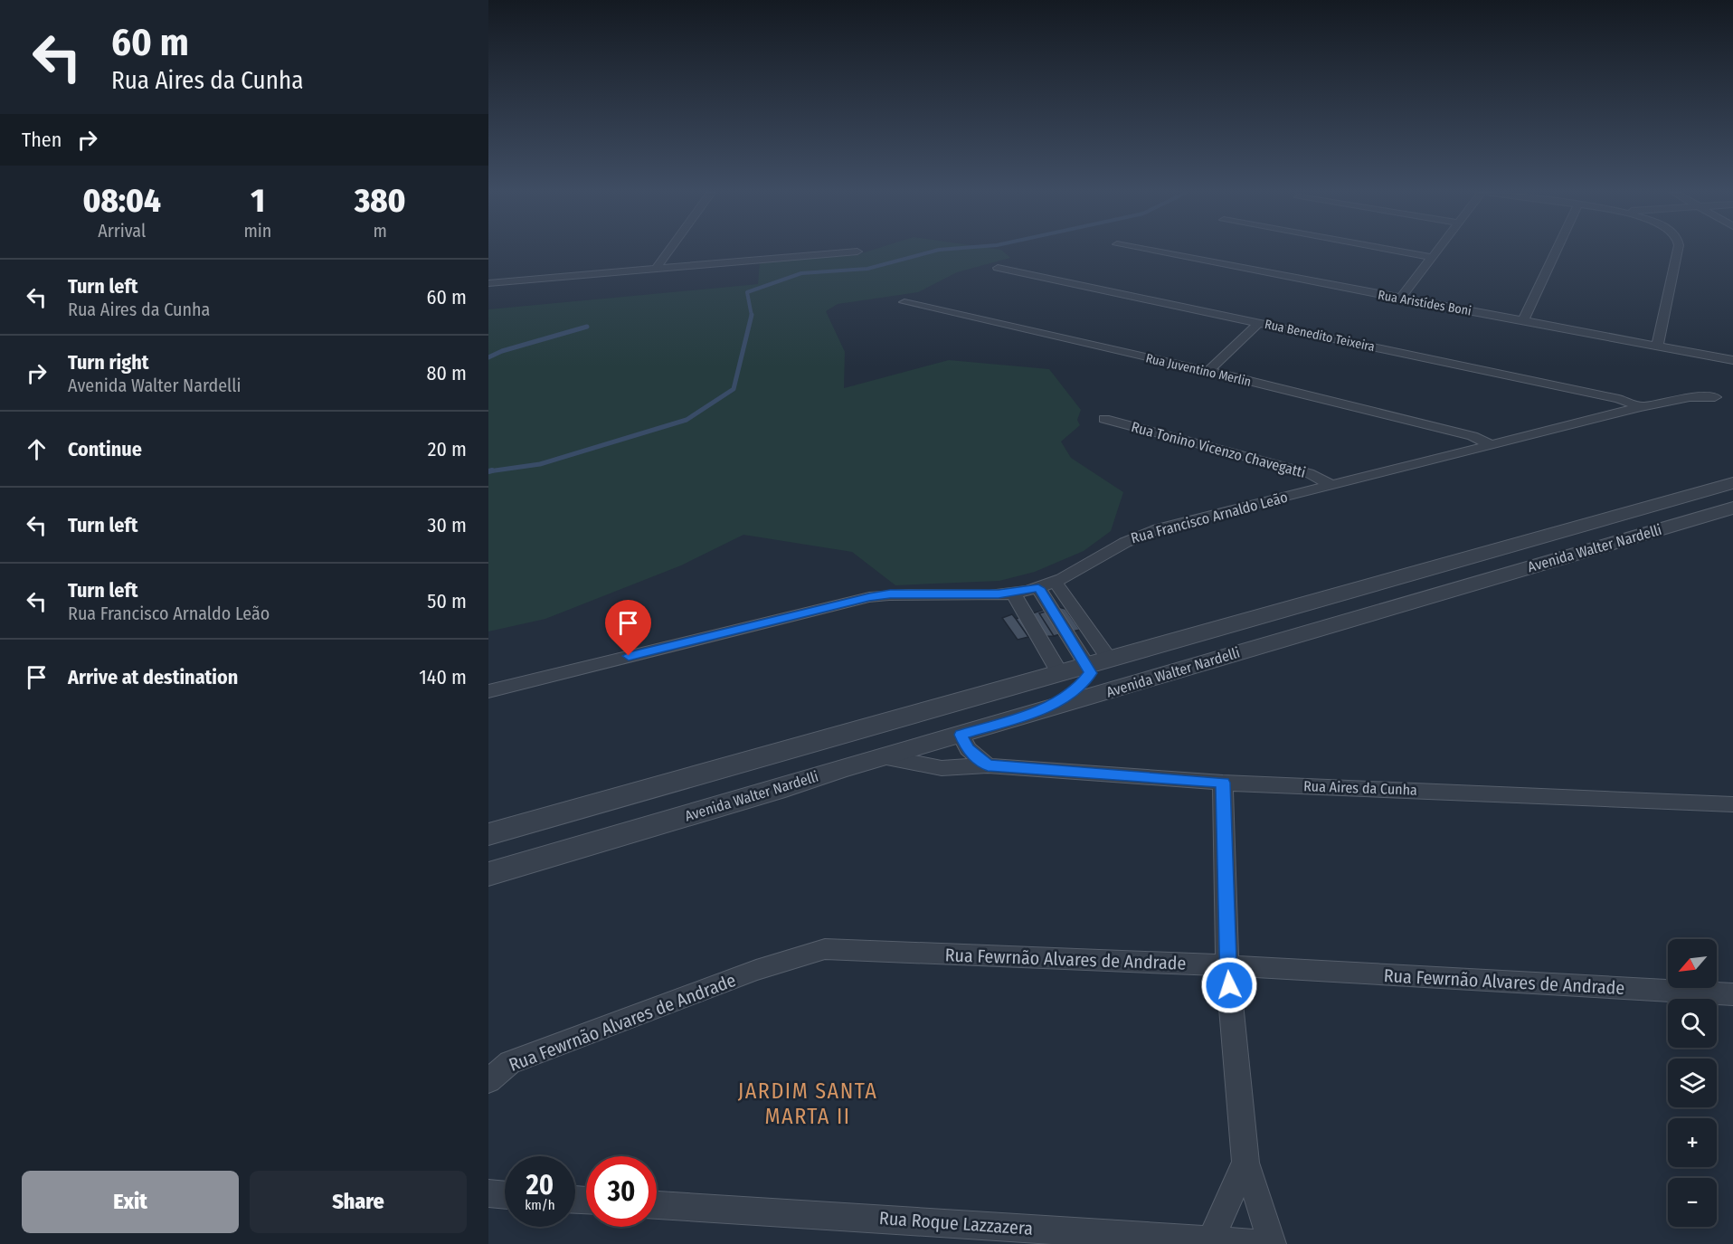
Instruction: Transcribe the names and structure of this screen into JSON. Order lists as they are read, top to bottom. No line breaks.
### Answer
{"streets":{"street":["Rua Aristídes Boni","Rua Benedito Teixeira","Rua Juventino Merlin","Rua Tonino Vicenzo Chavegatti","Rua Francisco Arnaldo Leão","Avenida Walter Nardelli","Rua Aires da Cunha","Rua Fewrnão Alvares de Andrade","Rua Roque Lazzazera"]},"crossings":[["Rua Benedito Teixeira","Rua Francisco Arnaldo Leão"],["Rua Juventino Merlin","Rua Francisco Arnaldo Leão"],["Rua Tonino Vicenzo Chavegatti","Rua Francisco Arnaldo Leão"],["Avenida Walter Nardelli","Rua Aires da Cunha"]],"districts":["JARDIM SANTA MARTA II"],"north":"bottom left","page":{"turn":["60 m","Rua Aires da Cunha"],"then":"Then","eta":["08:04","Arrival","1","min","380","m"],"list":[{"name":"Turn left","note":"Rua Aires da Cunha","value":"60 m"},{"name":"Turn right","note":"Avenida Walter Nardelli","value":"80 m"},{"name":"Continue","value":"20 m"},{"name":"Turn left","value":"30 m"},{"name":"Turn left","note":"Rua Francisco Arnaldo Leão","value":"50 m"},{"name":"Arrive at destination","value":"140 m"}],"map_buttons":["+","−"],"speed":"20 km/h","limit":"30","buttons":["Exit","Share"]}}
